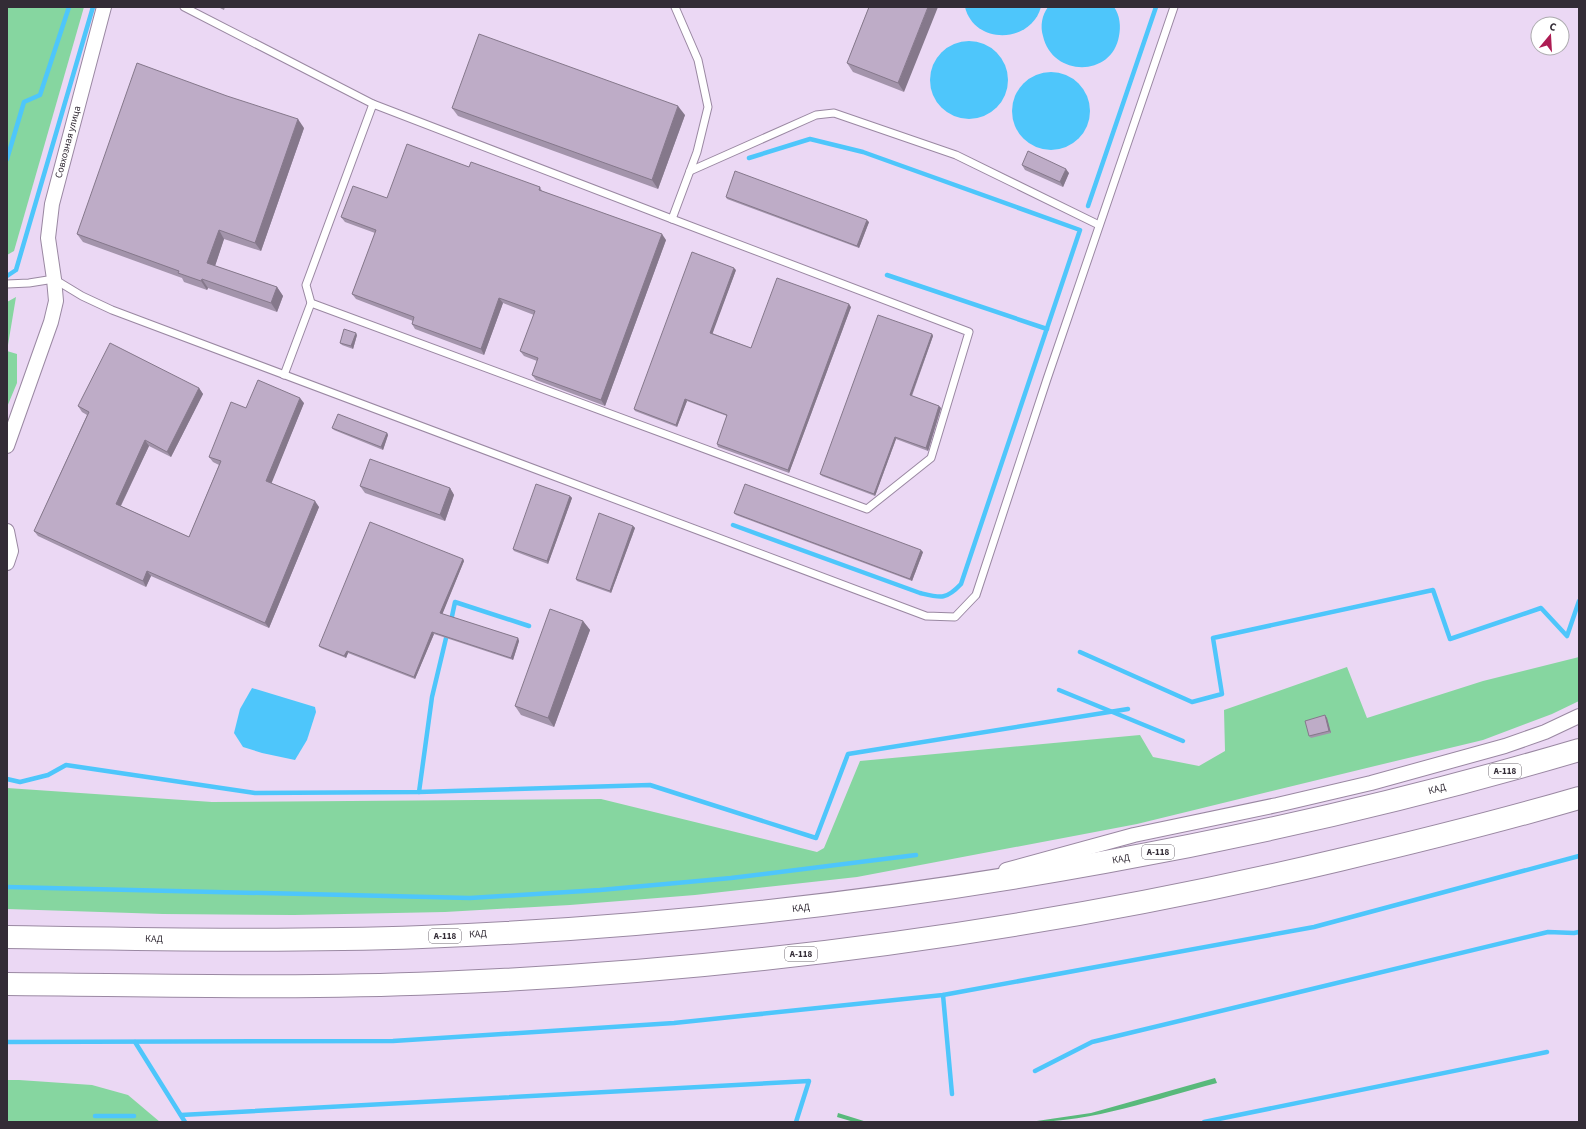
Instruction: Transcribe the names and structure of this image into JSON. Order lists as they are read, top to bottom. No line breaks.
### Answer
{"streets":{"highway":["А-118","КАД"],"street":["Совхозная улица"]},"north":"top"}
